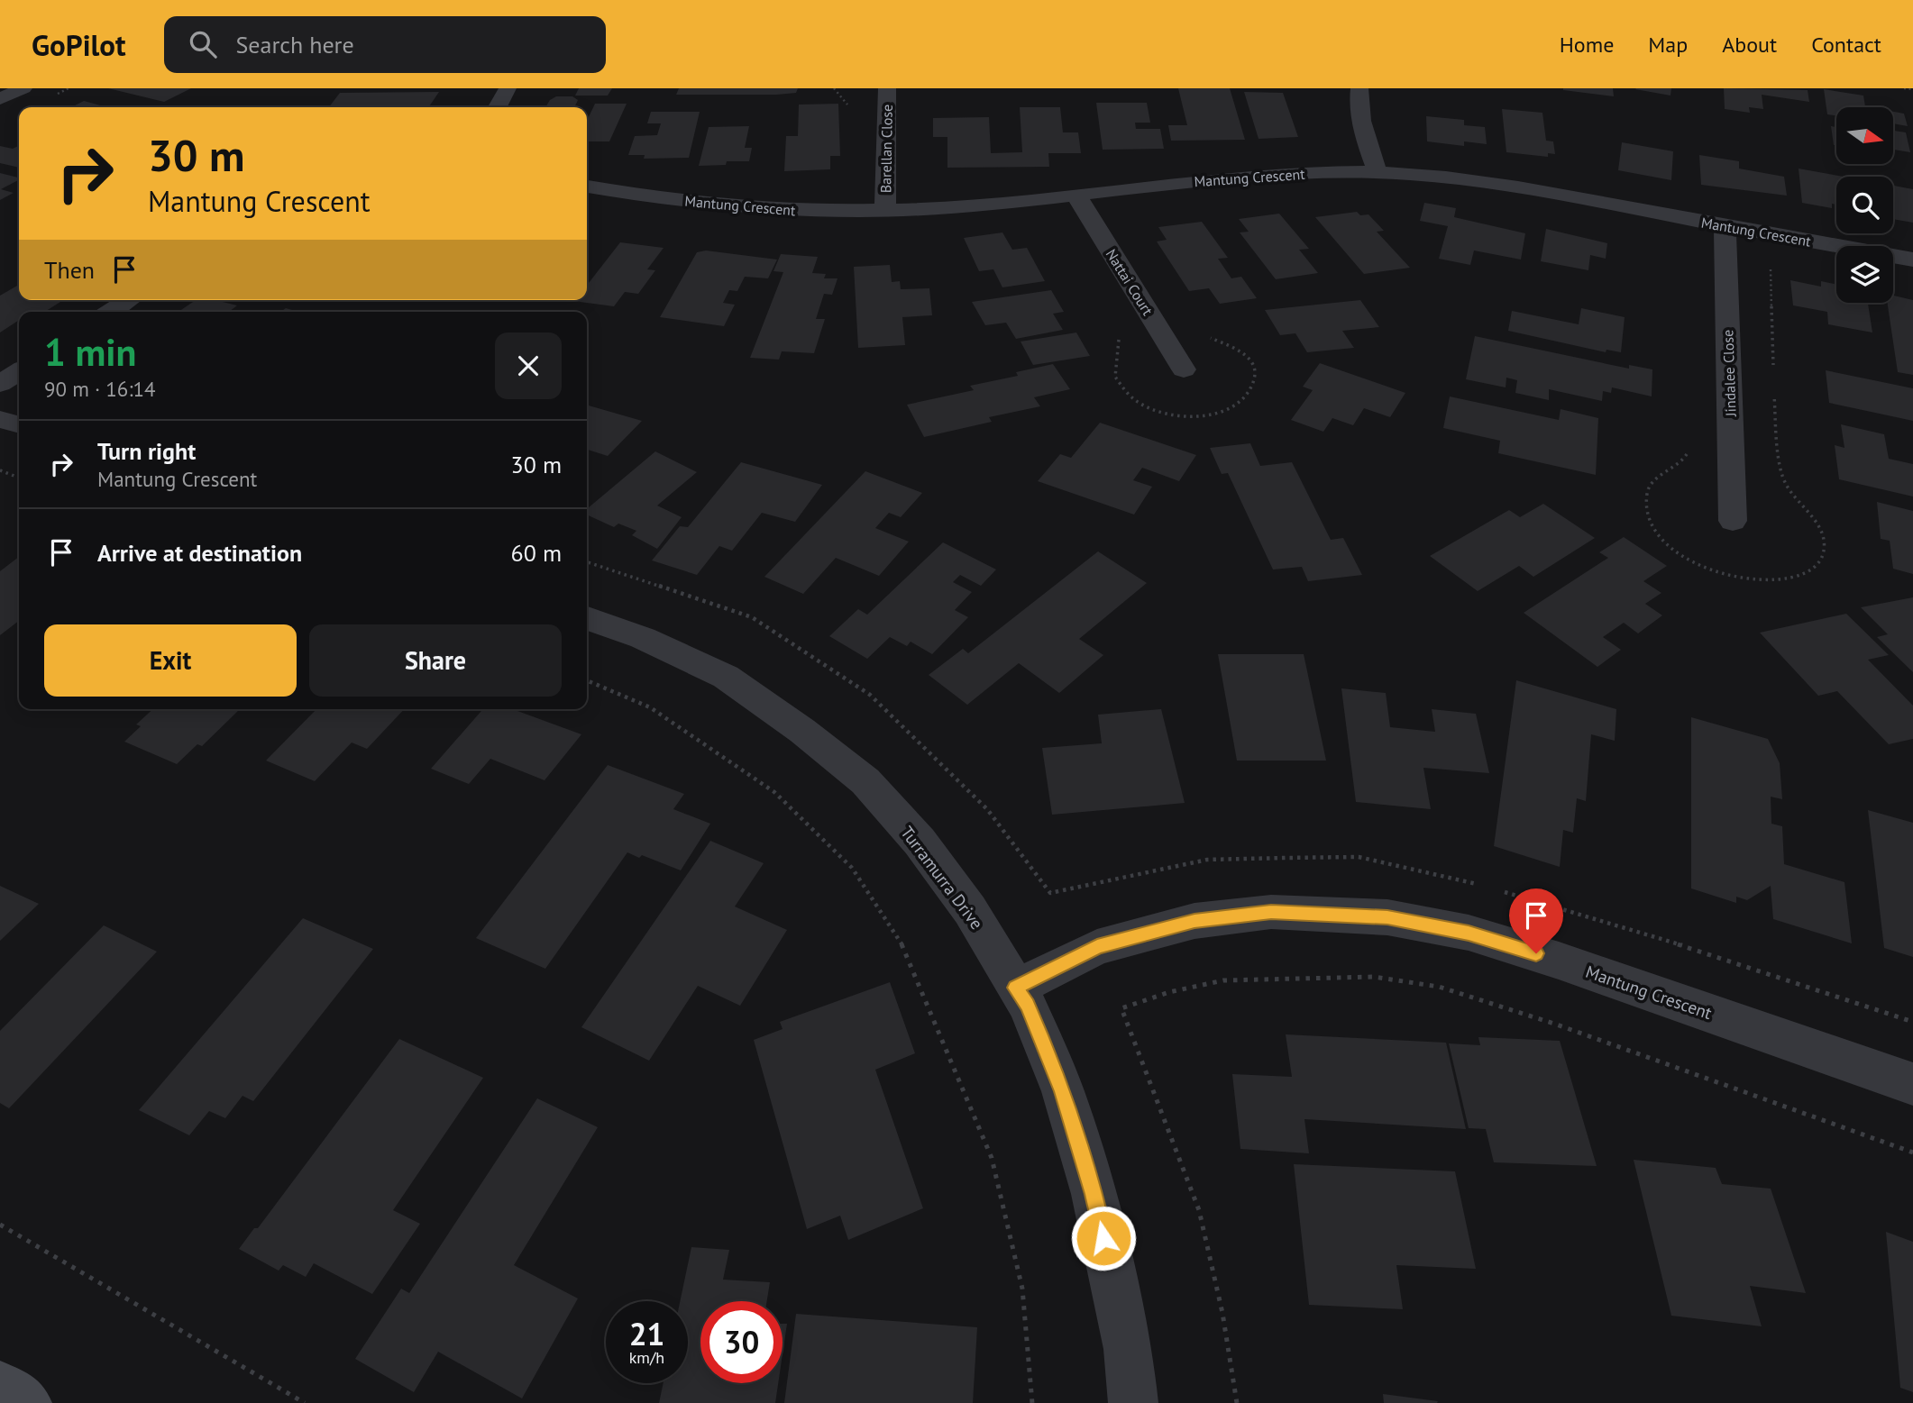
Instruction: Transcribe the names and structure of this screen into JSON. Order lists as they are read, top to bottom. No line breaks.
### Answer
{"streets":{"street":["Barellan Close","Mantung Crescent","Nattai Court","Jindalee Close","Turramurra Drive"]},"crossings":[["Barellan Close","Mantung Crescent"],["Mantung Crescent","Nattai Court"],["Mantung Crescent","Jindalee Close"],["Mantung Crescent","Turramurra Drive"]],"north":"right","page":{"header":"GoPilot","search":"Search here","nav":["Home","Map","About","Contact"],"turn":["30 m","Mantung Crescent"],"then":"Then","heading":["1 min","90 m · 16:14"],"list":[{"name":"Turn right","note":"Mantung Crescent","value":"30 m"},{"name":"Arrive at destination","value":"60 m"}],"buttons":["Exit","Share"],"speed":"21 km/h","limit":"30"}}
